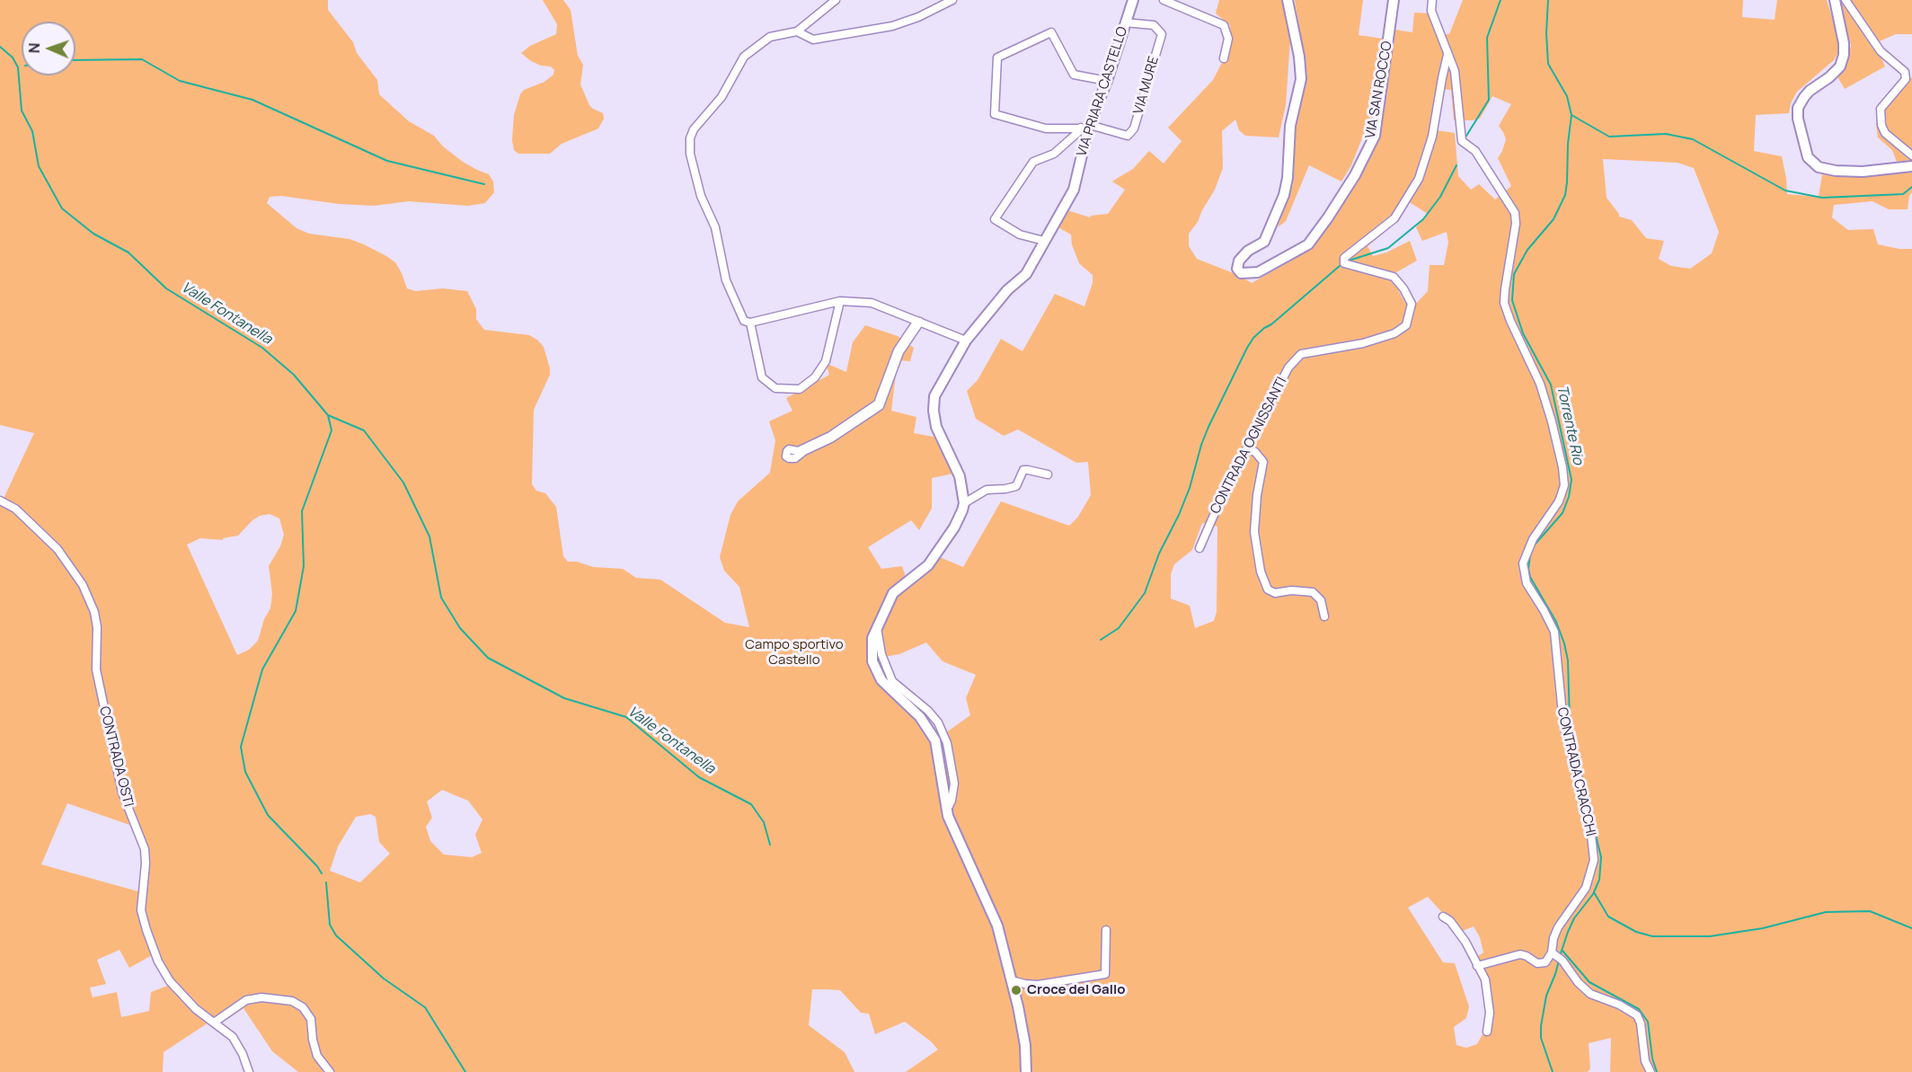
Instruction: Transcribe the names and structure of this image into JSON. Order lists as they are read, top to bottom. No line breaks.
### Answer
{"streets":{"street":["VIA MURE","VIA SAN ROCCO","VIA PRIARA CASTELLO","CONTRADA OGNISSANTI","CONTRADA OSTI","CONTRADA CRACCHI"]},"crossings":[["VIA MURE","VIA PRIARA CASTELLO"],["CONTRADA OGNISSANTI","CONTRADA CRACCHI"]],"water":["Valle Fontanella","Torrente Rio"],"parks":["Campo sportivo Castello"],"places":["Croce del Gallo"],"north":"left"}
